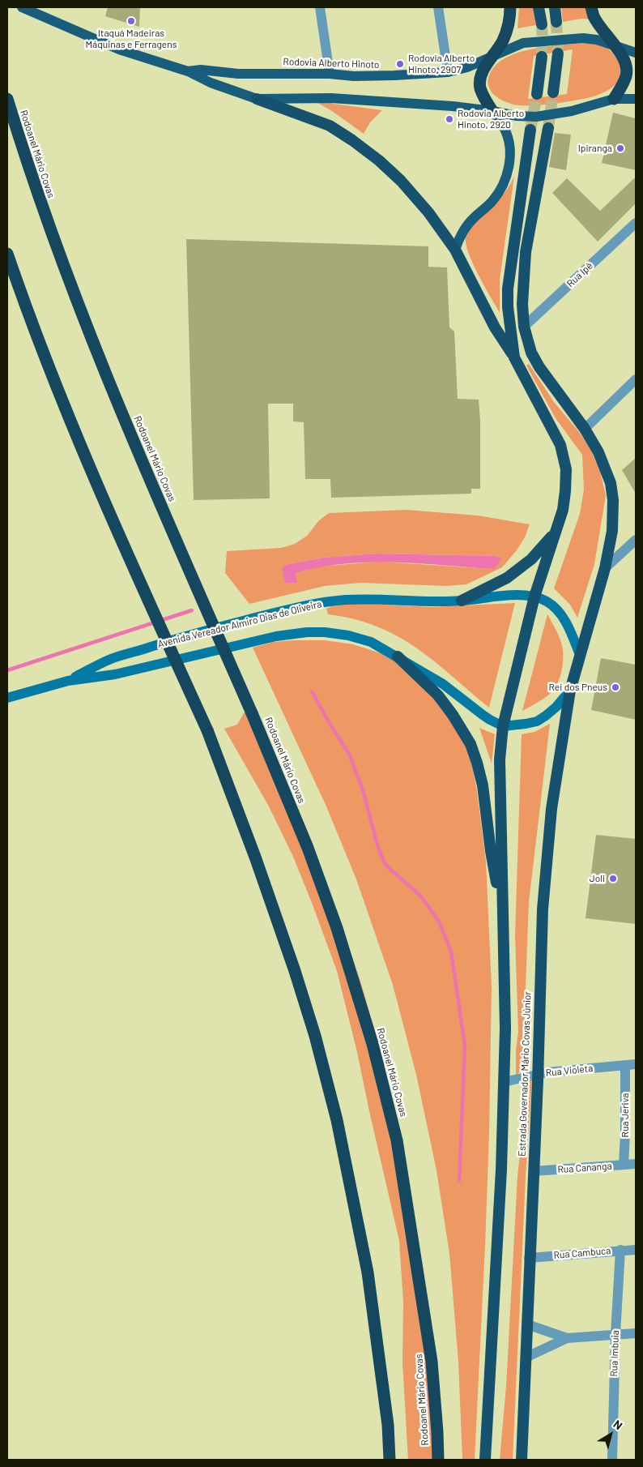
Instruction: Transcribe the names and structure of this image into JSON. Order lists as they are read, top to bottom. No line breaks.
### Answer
{"streets":{"highway":["Rodoanel Mário Covas","Estrada Governador Mário Covas Júnior"],"main road":["Rodovia Alberto Hinoto","Avenida Vereador Almiro Dias de Oliveira"],"street":["Rua Ipê","Rua Violeta","Rua Jeriva","Rua Cananga","Rua Cambuca","Rua Imbuia"]},"crossings":[["Rodovia Alberto Hinoto","Estrada Governador Mário Covas Júnior"],["Rua Ipê","Estrada Governador Mário Covas Júnior"],["Avenida Vereador Almiro Dias de Oliveira","Estrada Governador Mário Covas Júnior"],["Rua Violeta","Estrada Governador Mário Covas Júnior"],["Rua Violeta","Rua Jeriva"],["Estrada Governador Mário Covas Júnior","Rua Cananga"],["Estrada Governador Mário Covas Júnior","Rua Cambuca"],["Rua Jeriva","Rua Cananga"],["Rua Cambuca","Rua Imbuia"]],"places":["Itaquá Madeiras Máquinas e Ferragens","Rodovia Alberto Hinoto, 2907","Rodovia Alberto Hinoto, 2920","Ipiranga","Rei dos Pneus","Joli"],"north":"top right"}
